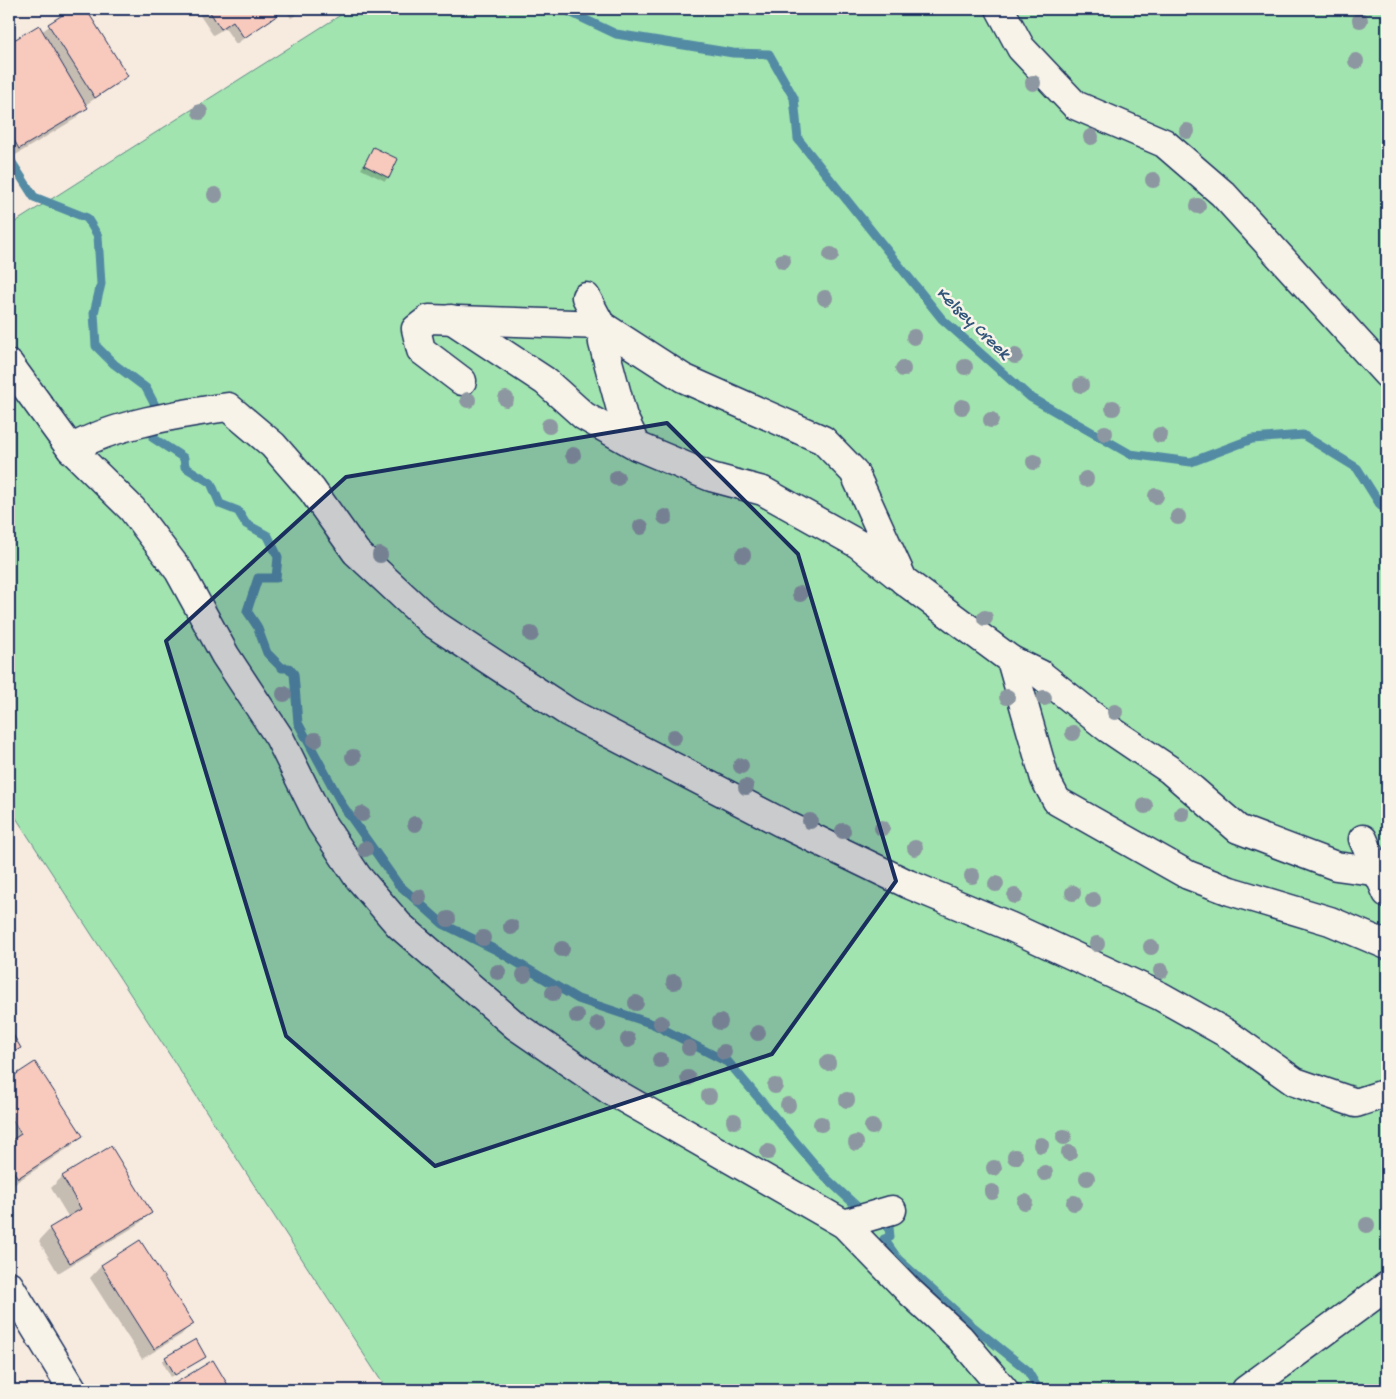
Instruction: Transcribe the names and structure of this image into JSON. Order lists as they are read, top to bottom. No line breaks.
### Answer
{"water":["Kelsey Creek"]}
